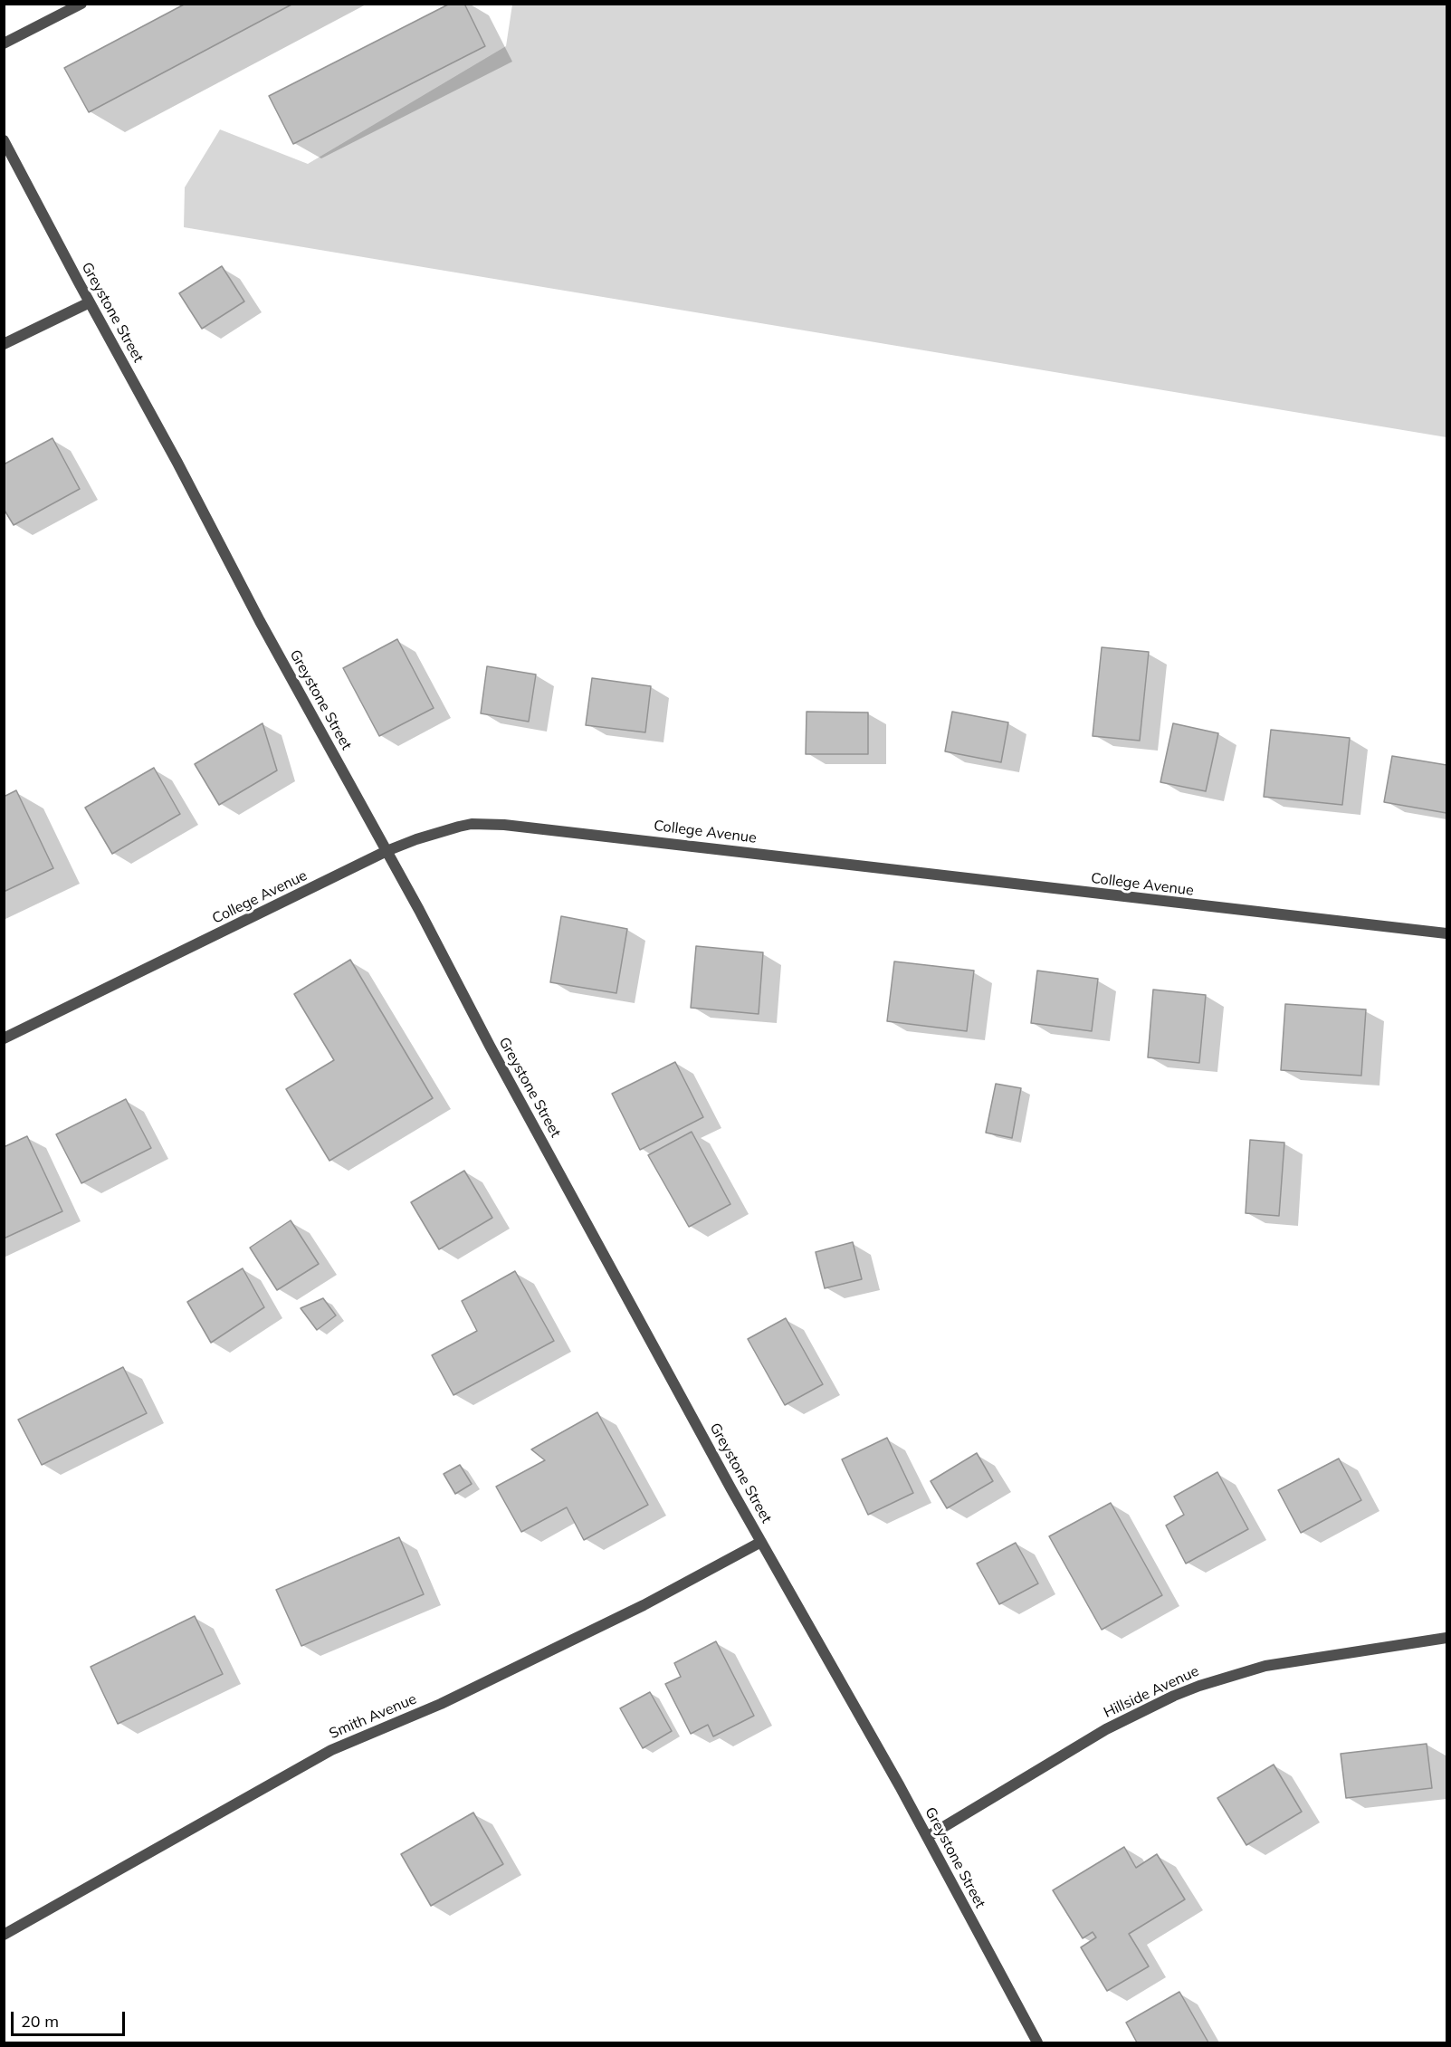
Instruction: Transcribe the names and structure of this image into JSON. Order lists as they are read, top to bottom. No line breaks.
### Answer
{"streets":{"street":["Greystone Street","College Avenue","Hillside Avenue","Smith Avenue"]},"crossings":[["Greystone Street","College Avenue"],["Greystone Street","Hillside Avenue"],["Greystone Street","Smith Avenue"]],"scale_bar":"20 m"}
